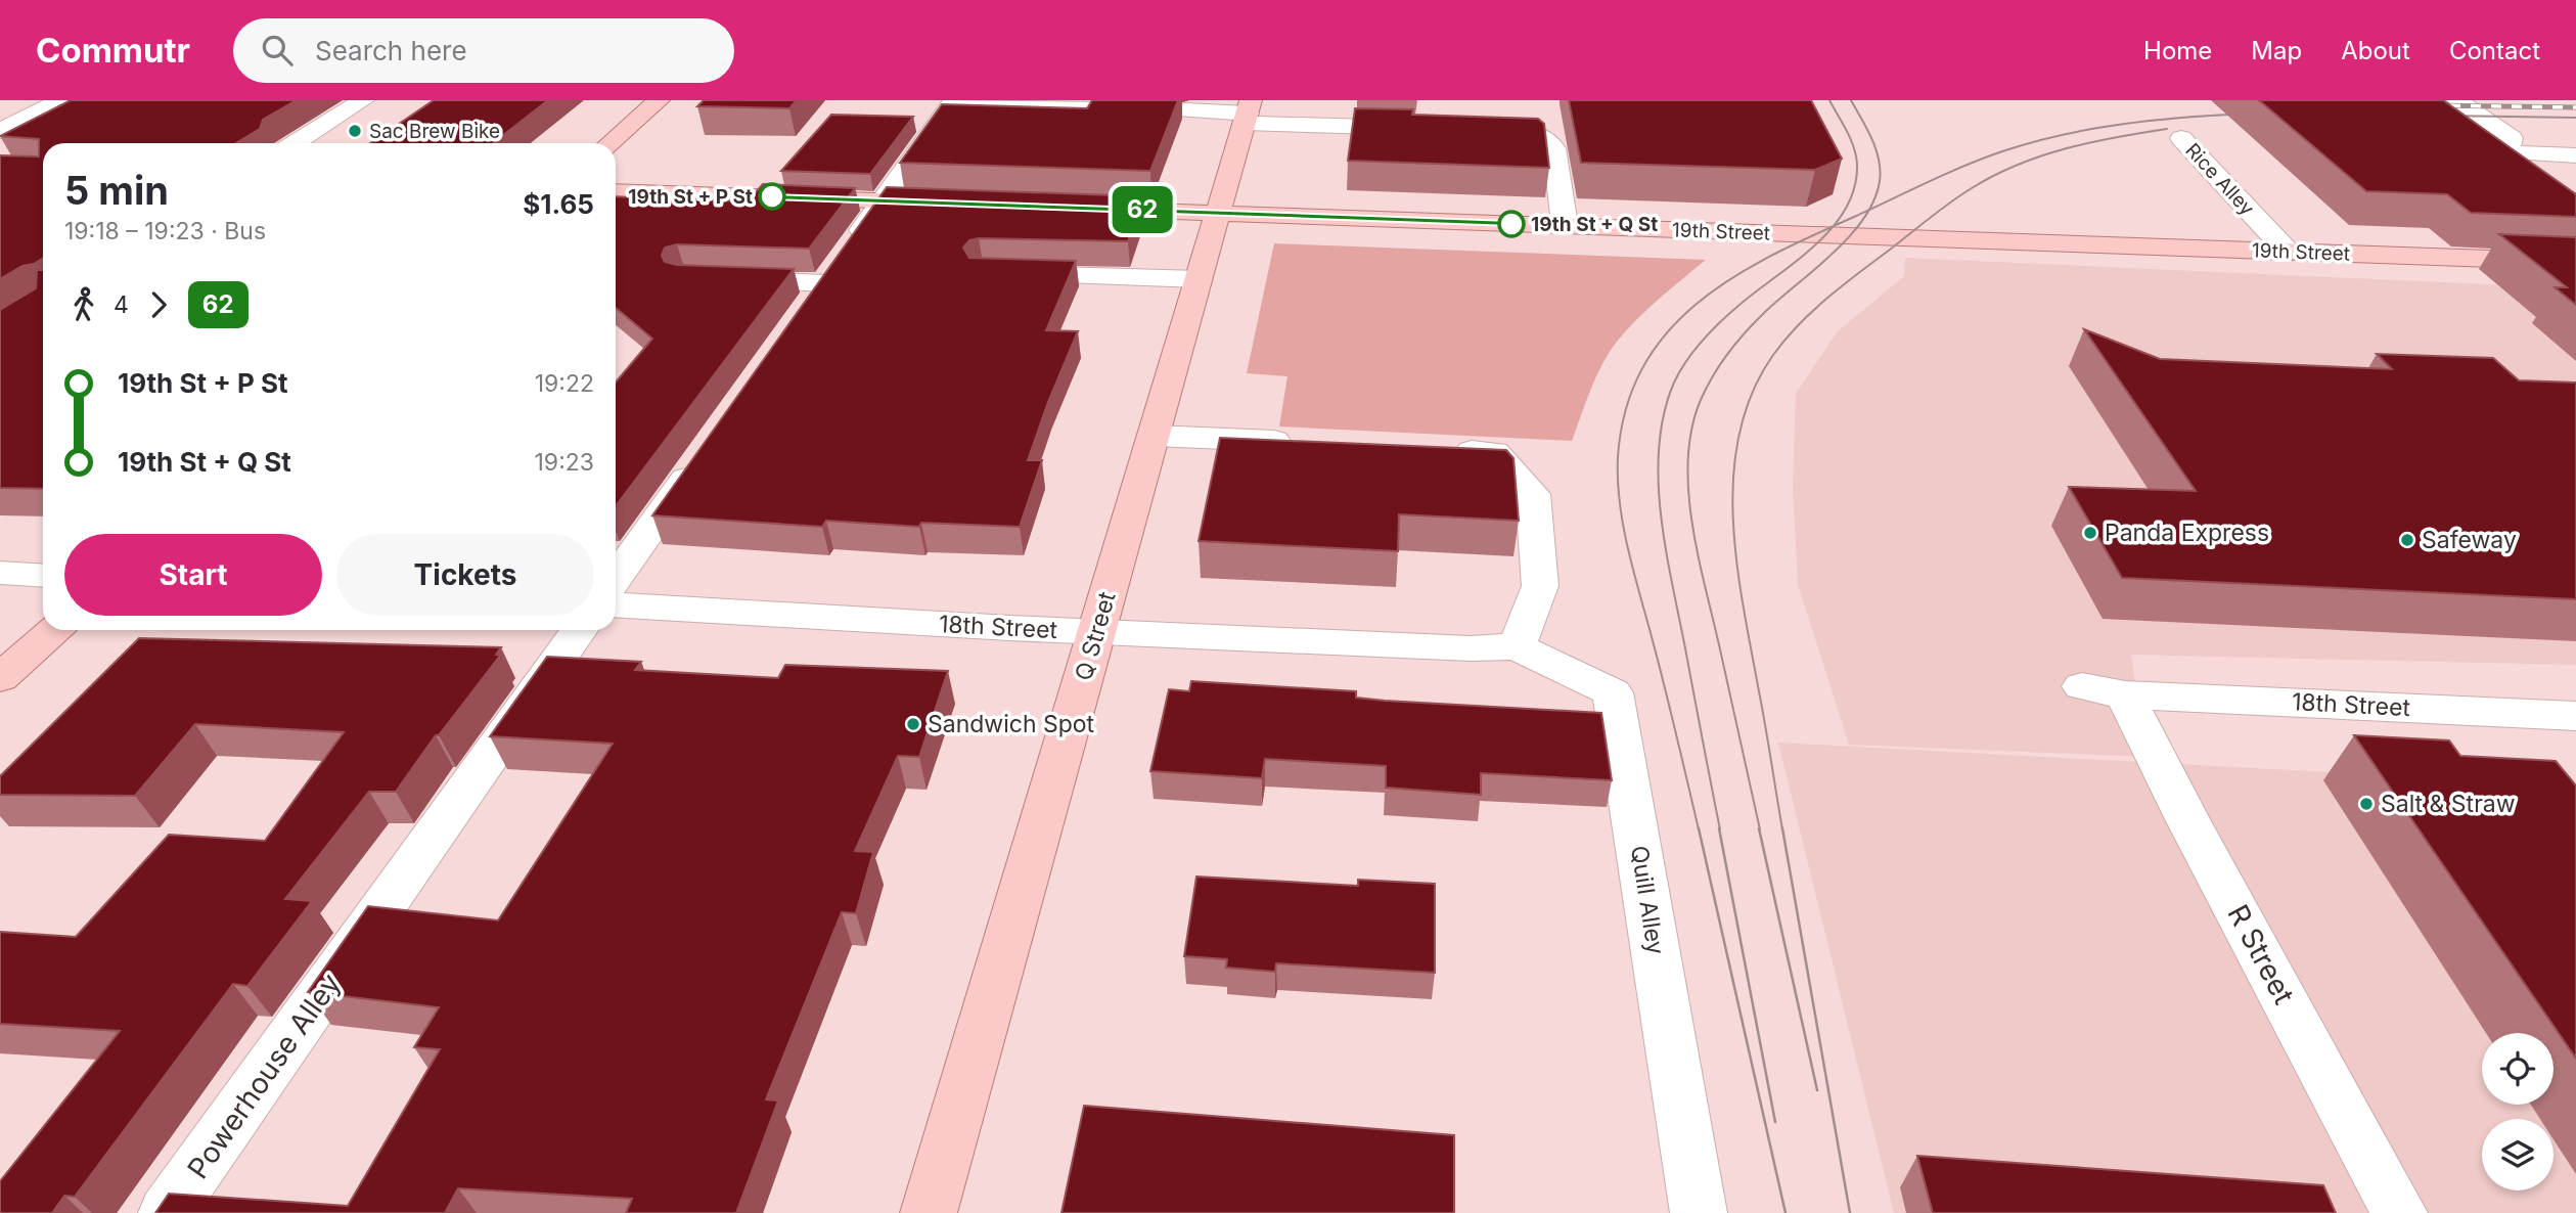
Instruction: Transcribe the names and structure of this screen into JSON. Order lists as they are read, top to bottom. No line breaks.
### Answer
{"streets":{"main road":["19th Street","Q Street"],"street":["Rice Alley","18th Street","Quill Alley","R Street","Powerhouse Alley"]},"crossings":[["Rice Alley","19th Street"],["19th Street","Q Street"],["18th Street","Q Street"],["18th Street","Quill Alley"],["18th Street","R Street"]],"places":["Sac Brew Bike","19th St + P St","19th St + Q St","Panda Express","Safeway","Sandwich Spot","Salt & Straw"],"lines":["bus line 62"],"page":{"header":"Commutr","search":"Search here","nav":["Home","Map","About","Contact"],"on_map":"62","heading":["5 min","19:18 – 19:23 · Bus","$1.65"],"legs":["4","62"],"list":[{"name":"19th St + P St","value":"19:22"},{"name":"19th St + Q St","value":"19:23"}],"buttons":["Start","Tickets"]}}
